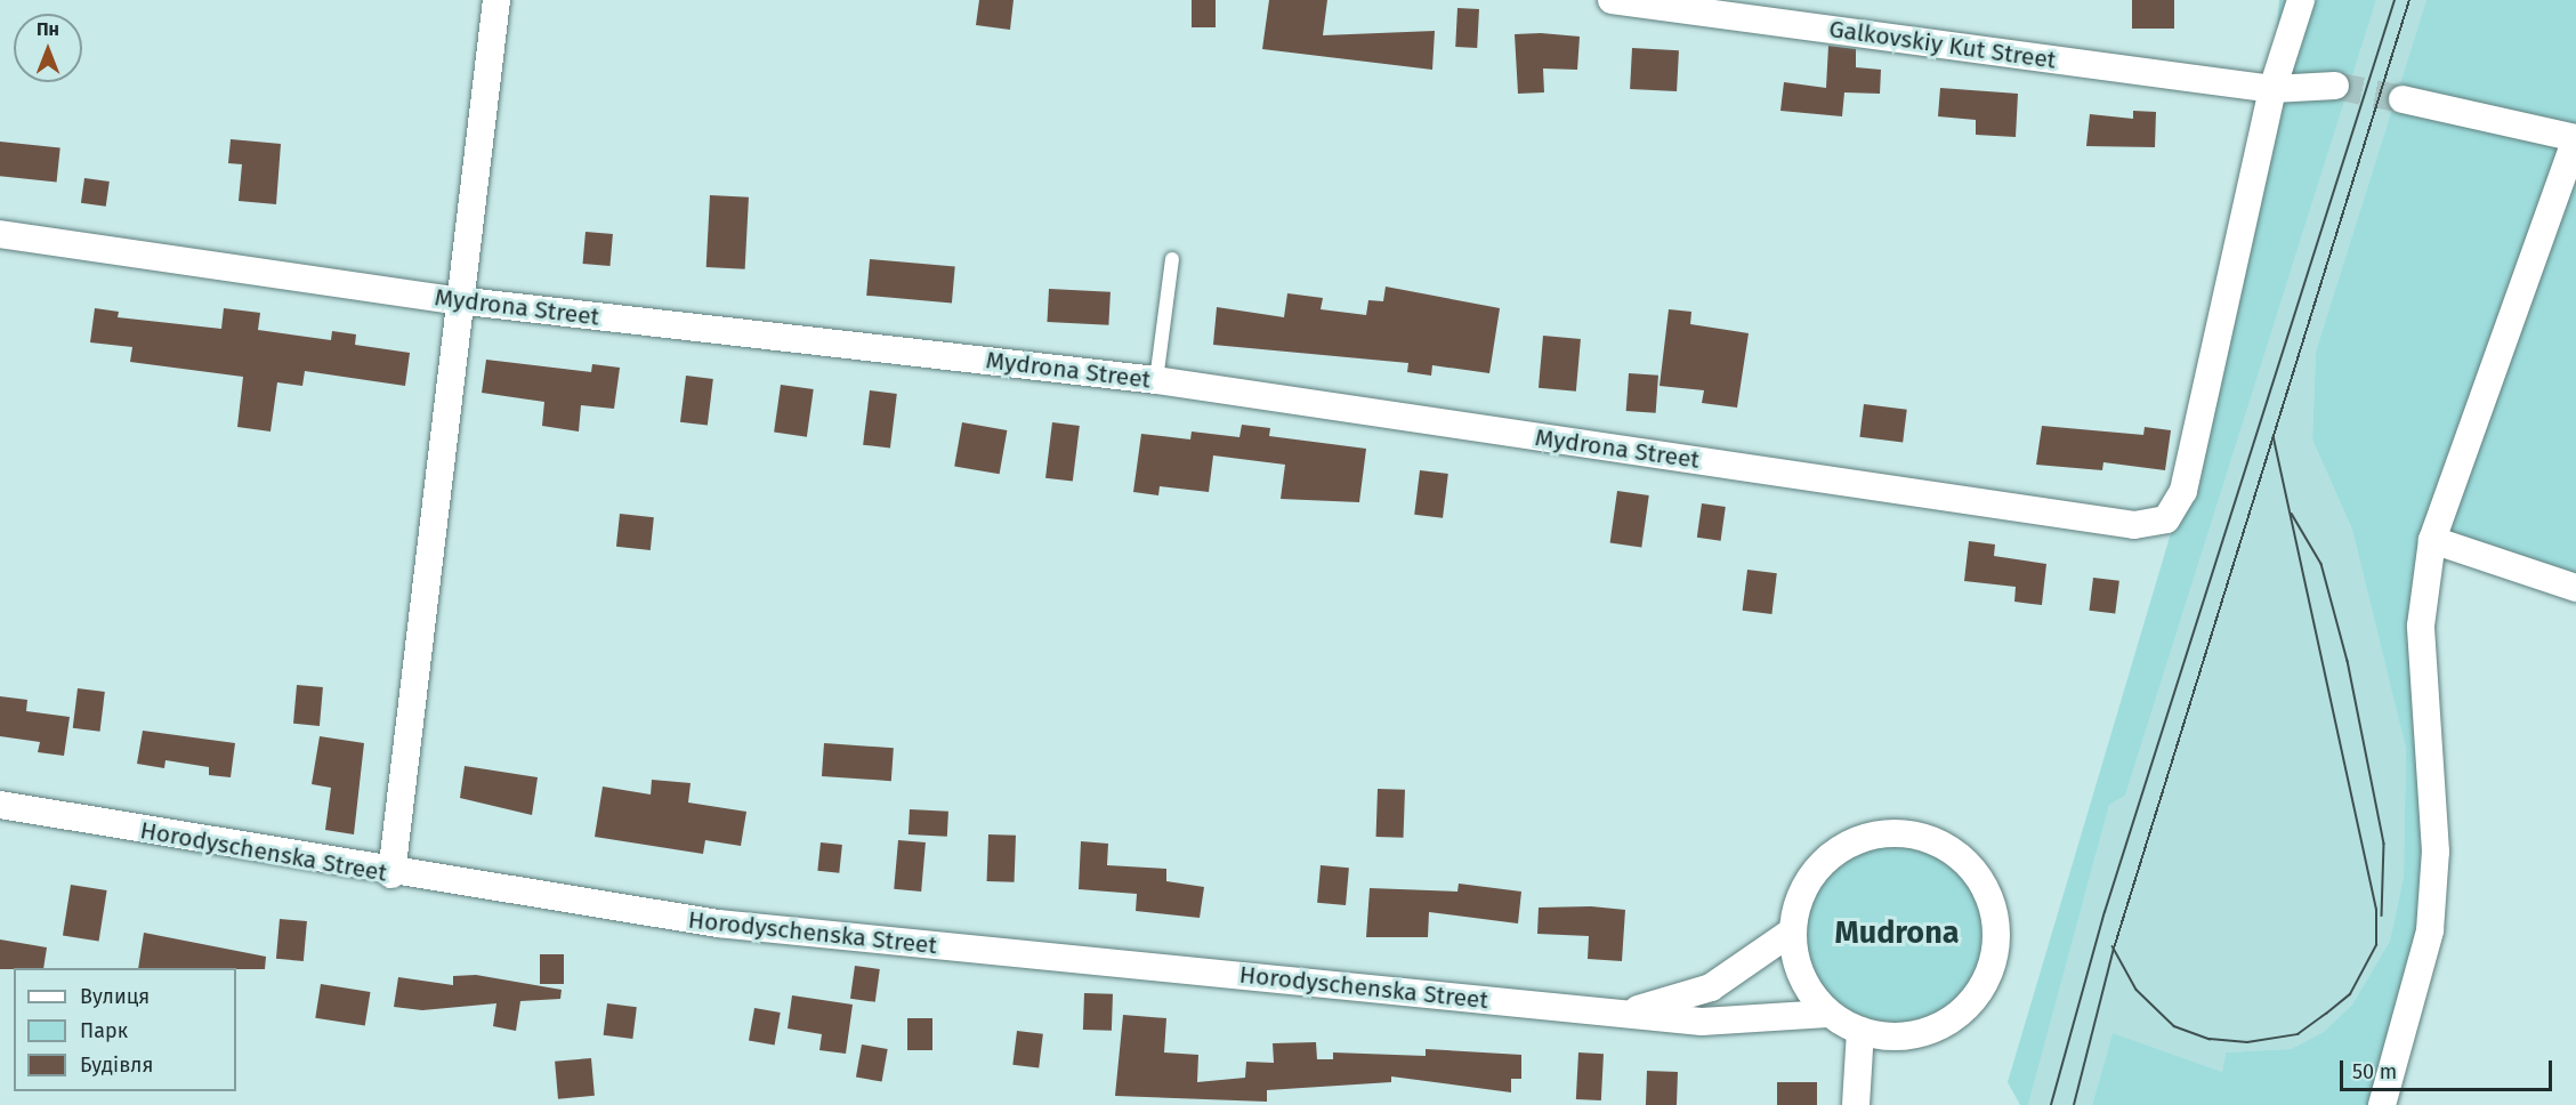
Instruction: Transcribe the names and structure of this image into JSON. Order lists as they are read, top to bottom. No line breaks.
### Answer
{"streets":{"street":["Galkovskiy Kut Street","Mydrona Street","Horodyschenska Street"]},"crossings":[["Galkovskiy Kut Street","Mydrona Street"]],"districts":["Mudrona"],"legend":["Вулиця","Парк","Будівля"],"scale_bar":"50 m","north":"top"}
